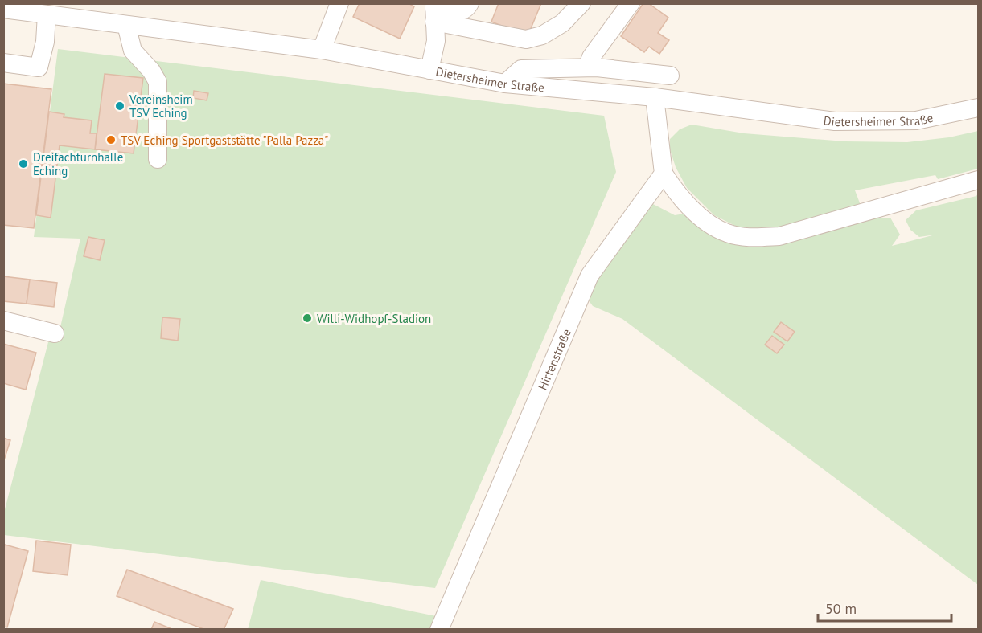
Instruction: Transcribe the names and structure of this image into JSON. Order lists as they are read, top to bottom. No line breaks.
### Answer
{"streets":{"street":["Dietersheimer Straße","Hirtenstraße"]},"places":["Vereinsheim TSV Eching","TSV Eching Sportgaststätte \"Palla Pazza\"","Dreifachturnhalle Eching","Willi-Widhopf-Stadion"],"scale_bar":"50 m"}
